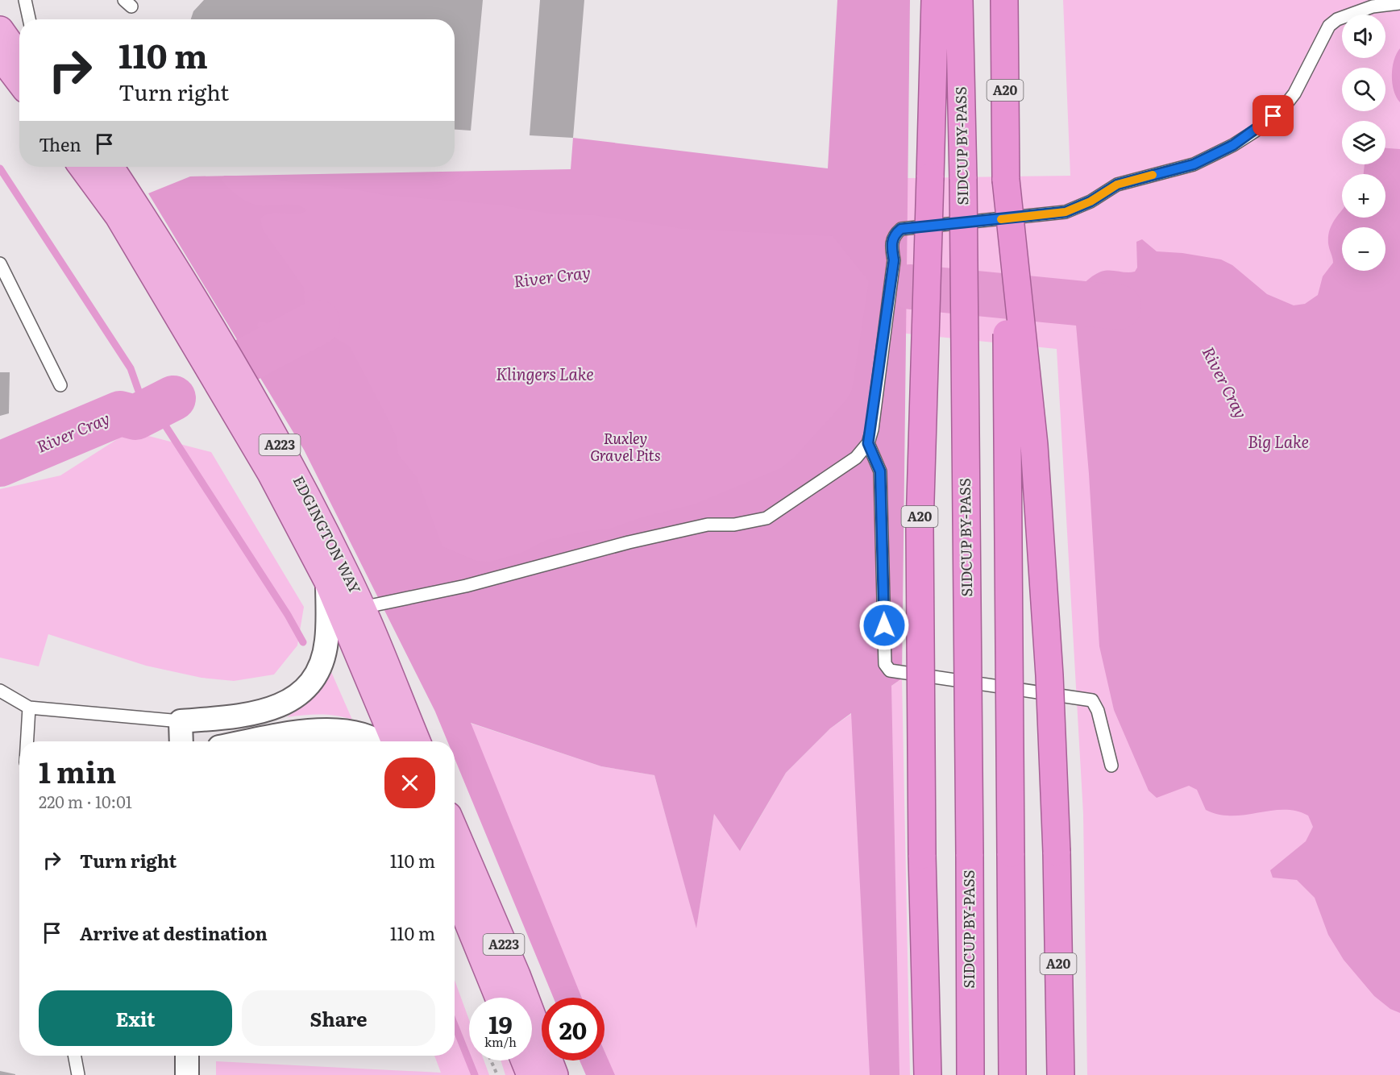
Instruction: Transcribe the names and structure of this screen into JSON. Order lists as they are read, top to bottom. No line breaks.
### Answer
{"streets":{"highway":["A20","SIDCUP BY-PASS"],"main road":["A223","EDGINGTON WAY"]},"water":["River Cray","Klingers Lake","Big Lake"],"parks":["Ruxley Gravel Pits"],"page":{"map_buttons":["+","−"],"turn":["110 m","Turn right"],"then":"Then","heading":["1 min","220 m · 10:01"],"list":[{"name":"Turn right","value":"110 m"},{"name":"Arrive at destination","value":"110 m"}],"buttons":["Exit","Share"],"speed":"19 km/h","limit":"20"}}
